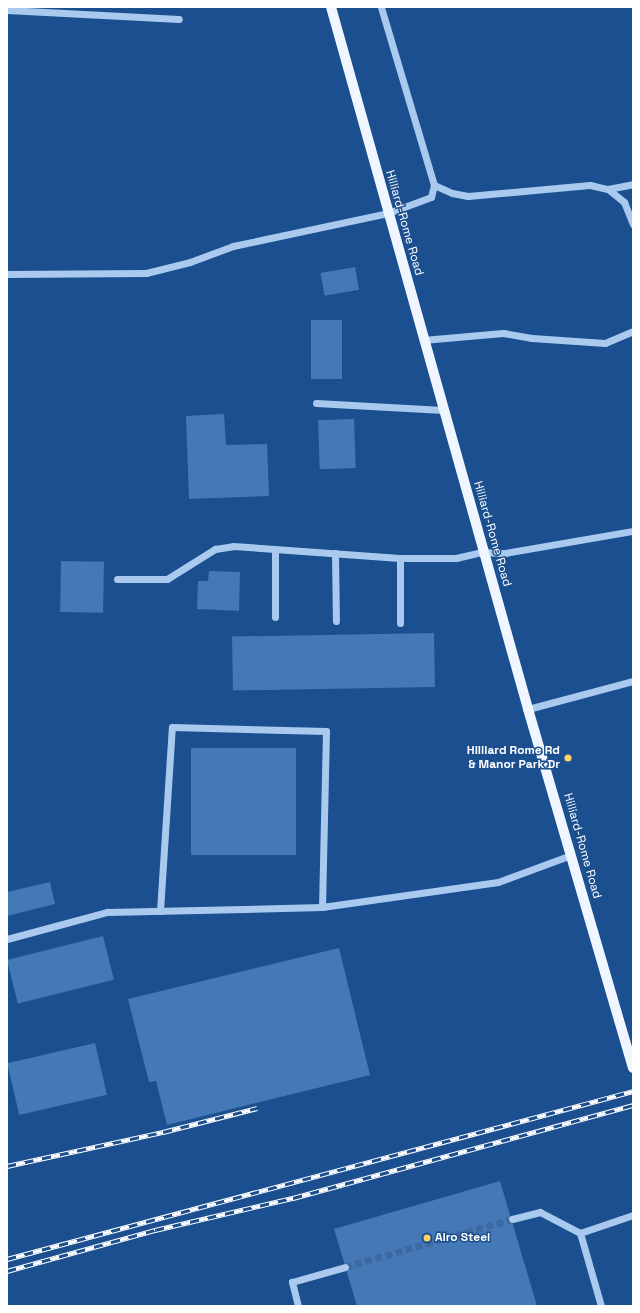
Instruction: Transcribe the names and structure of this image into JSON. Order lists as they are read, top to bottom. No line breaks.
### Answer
{"streets":{"main road":["Hilliard-Rome Road"]},"places":["Hilliard Rome Rd & Manor Park Dr","Alro Steel"]}
